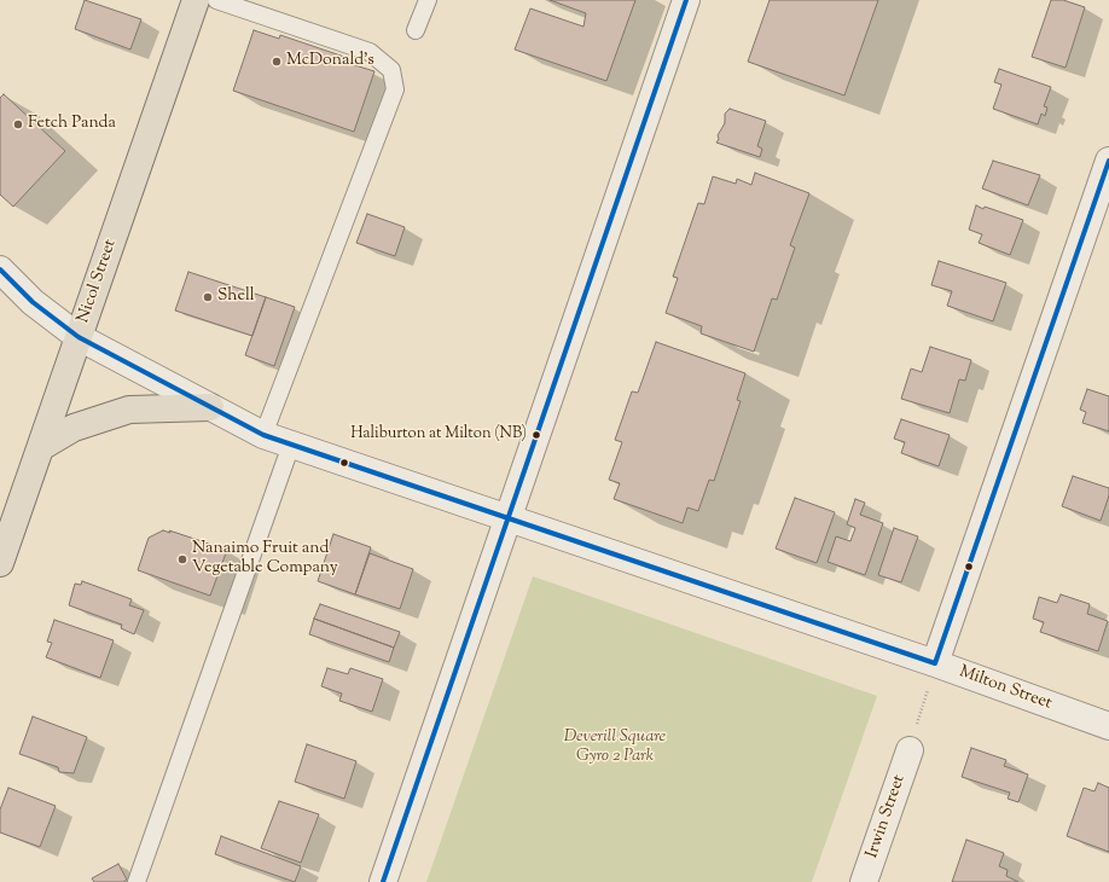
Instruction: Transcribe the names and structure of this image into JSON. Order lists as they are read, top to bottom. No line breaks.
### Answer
{"streets":{"highway":["Nicol Street"],"street":["Milton Street","Irwin Street"]},"crossings":[["Nicol Street","Milton Street"]],"parks":["Deverill Square Gyro 2 Park"],"places":["McDonald's","Fetch Panda","Shell","Haliburton at Milton (NB)","Nanaimo Fruit and Vegetable Company"]}
